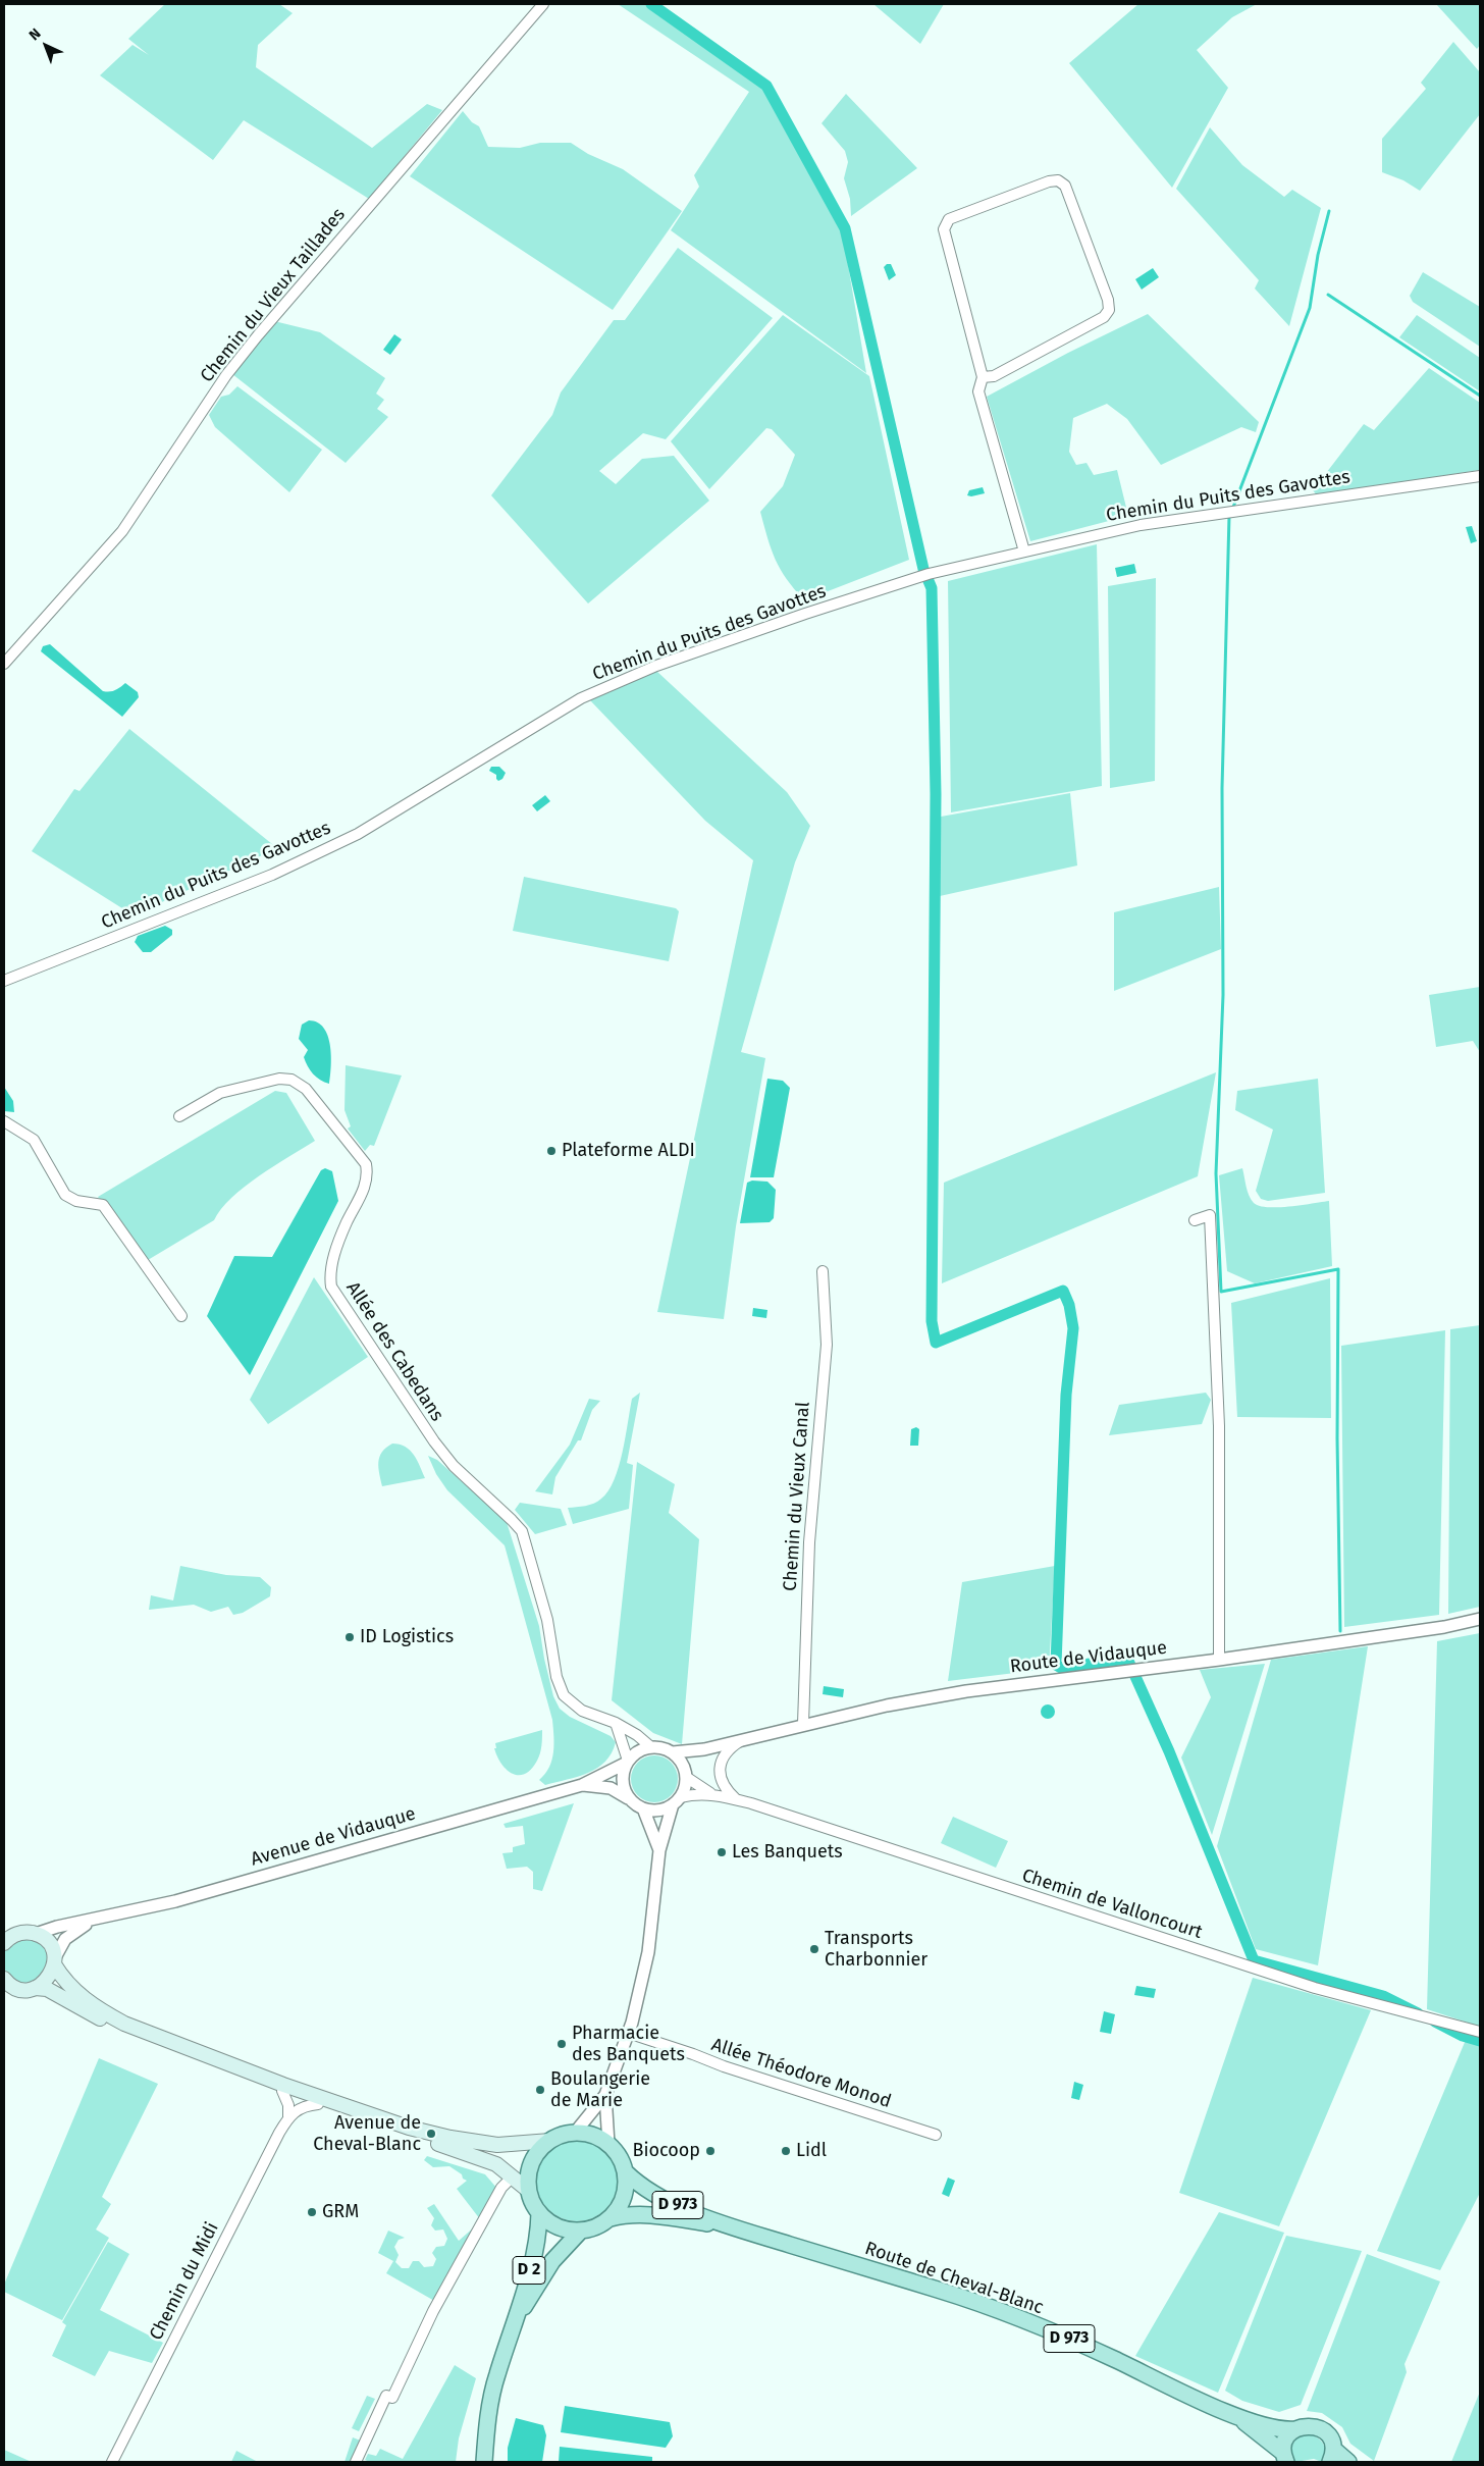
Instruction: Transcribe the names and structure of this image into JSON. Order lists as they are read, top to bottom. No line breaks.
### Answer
{"streets":{"main road":["D 973","D 2","Route de Cheval-Blanc"],"street":["Chemin du Vieux Taillades","Chemin du Puits des Gavottes","Allée des Cabedans","Chemin du Vieux Canal","Route de Vidauque","Avenue de Vidauque","Chemin de Valloncourt","Allée Théodore Monod","Chemin du Midi"]},"crossings":[["Allée des Cabedans","Route de Vidauque"],["Allée des Cabedans","Avenue de Vidauque"],["Allée des Cabedans","Chemin de Valloncourt"],["Chemin du Vieux Canal","Route de Vidauque"],["Route de Vidauque","Avenue de Vidauque"],["Route de Vidauque","Chemin de Valloncourt"],["Avenue de Vidauque","Chemin de Valloncourt"],["D 973","D 2"],["D 973","Route de Cheval-Blanc"]],"places":["Plateforme ALDI","ID Logistics","Les Banquets","Transports Charbonnier","Pharmacie des Banquets","Boulangerie de Marie","Avenue de Cheval-Blanc","Biocoop","Lidl","GRM"],"north":"top left"}
